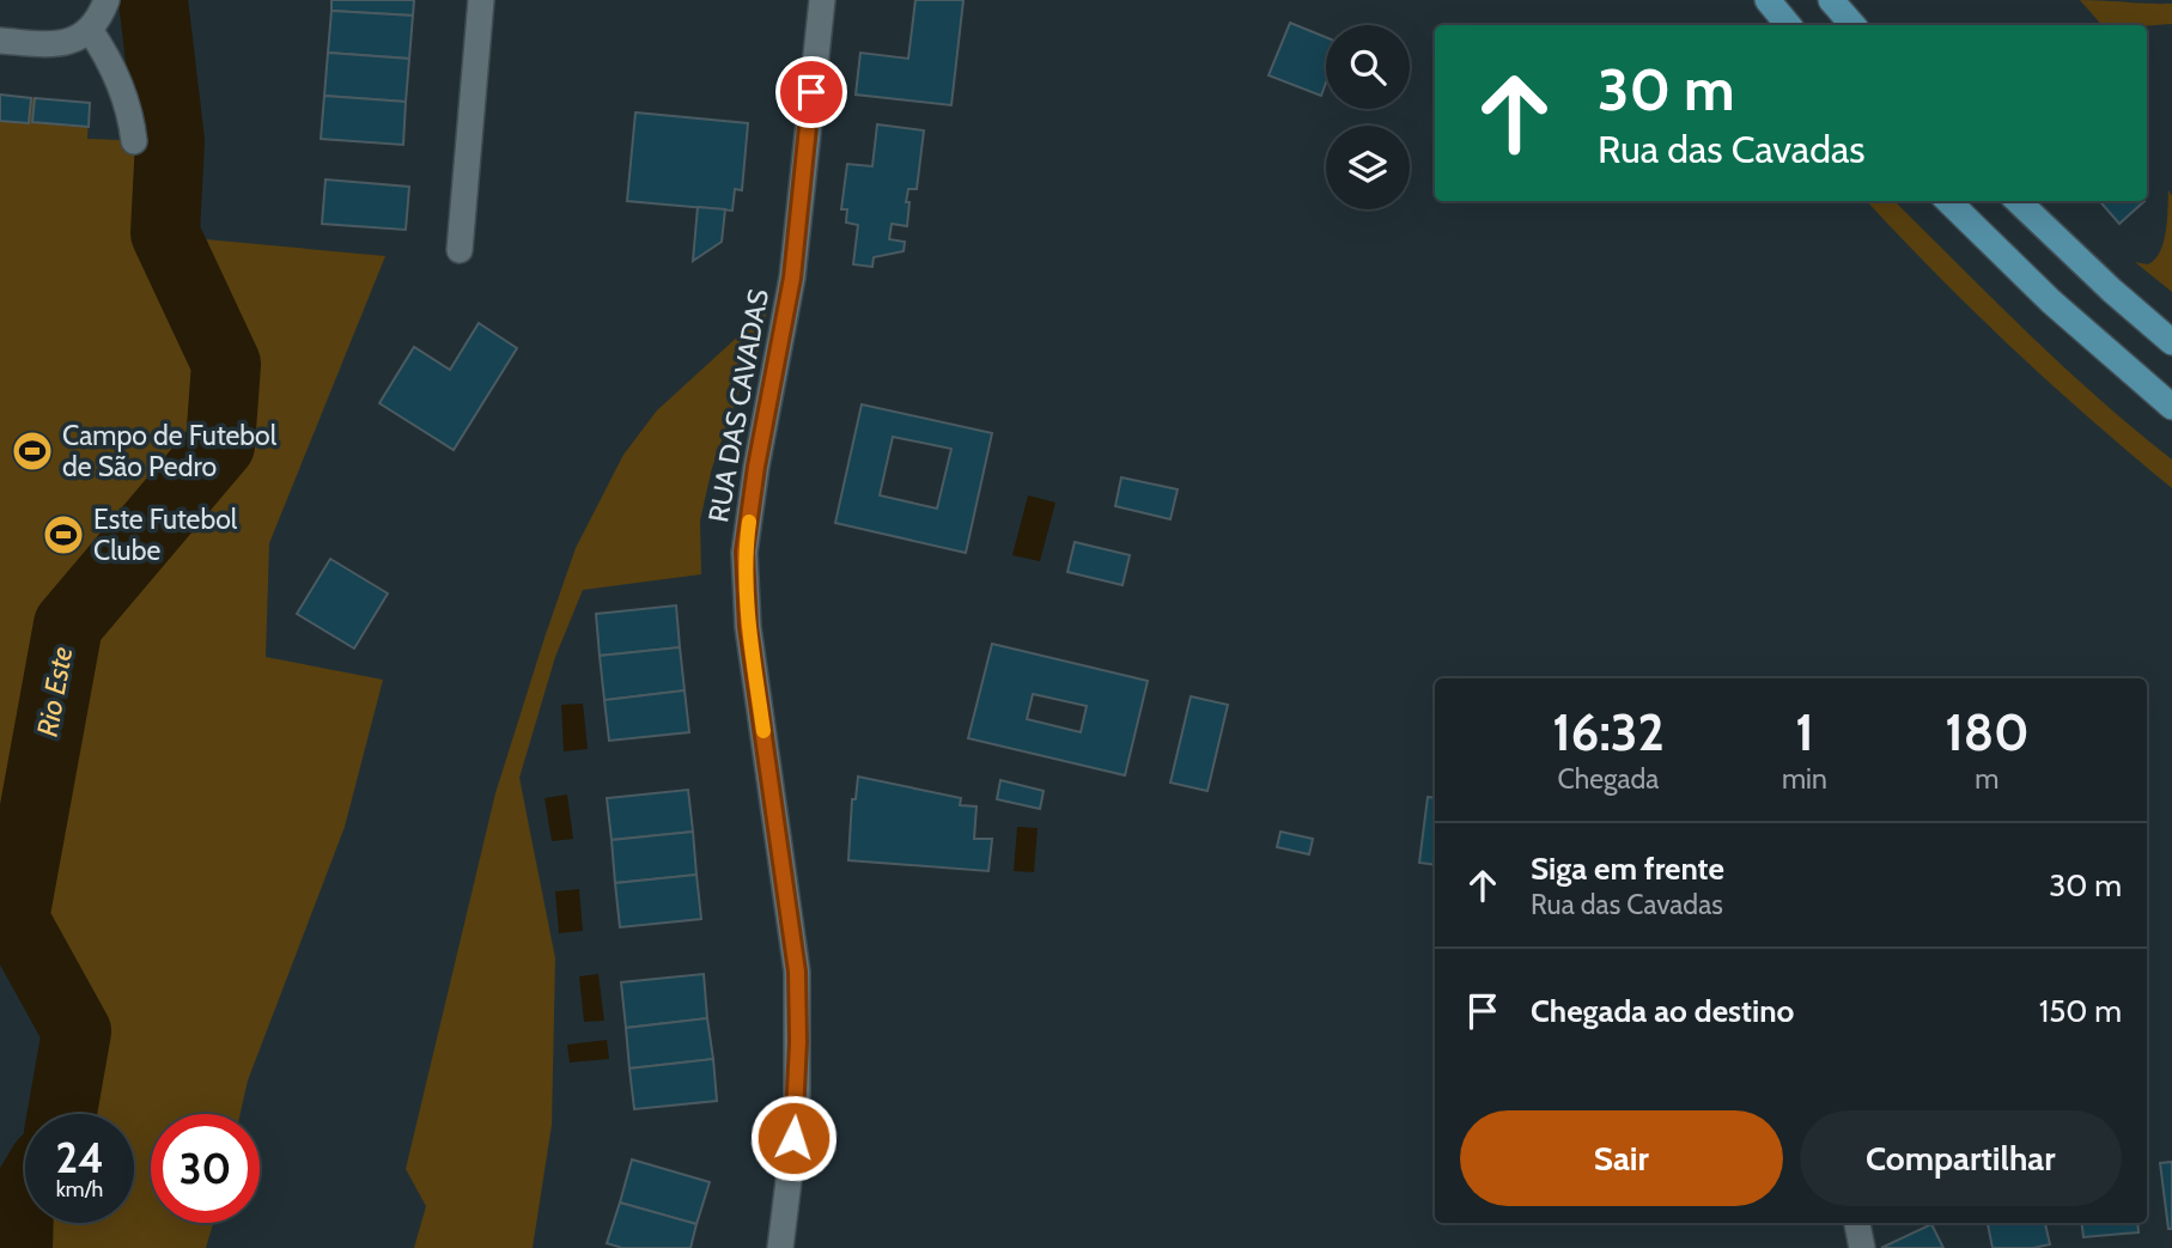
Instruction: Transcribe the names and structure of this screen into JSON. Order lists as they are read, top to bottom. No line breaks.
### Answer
{"streets":{"street":["RUA DAS CAVADAS"]},"water":["Rio Este"],"places":{"sports":["Campo de Futebol de São Pedro","Este Futebol Clube"]},"page":{"turn":["30 m","Rua das Cavadas"],"eta":["16:32","Chegada","1","min","180","m"],"list":[{"name":"Siga em frente","note":"Rua das Cavadas","value":"30 m"},{"name":"Chegada ao destino","value":"150 m"}],"buttons":["Sair","Compartilhar"],"speed":"24 km/h","limit":"30"}}
